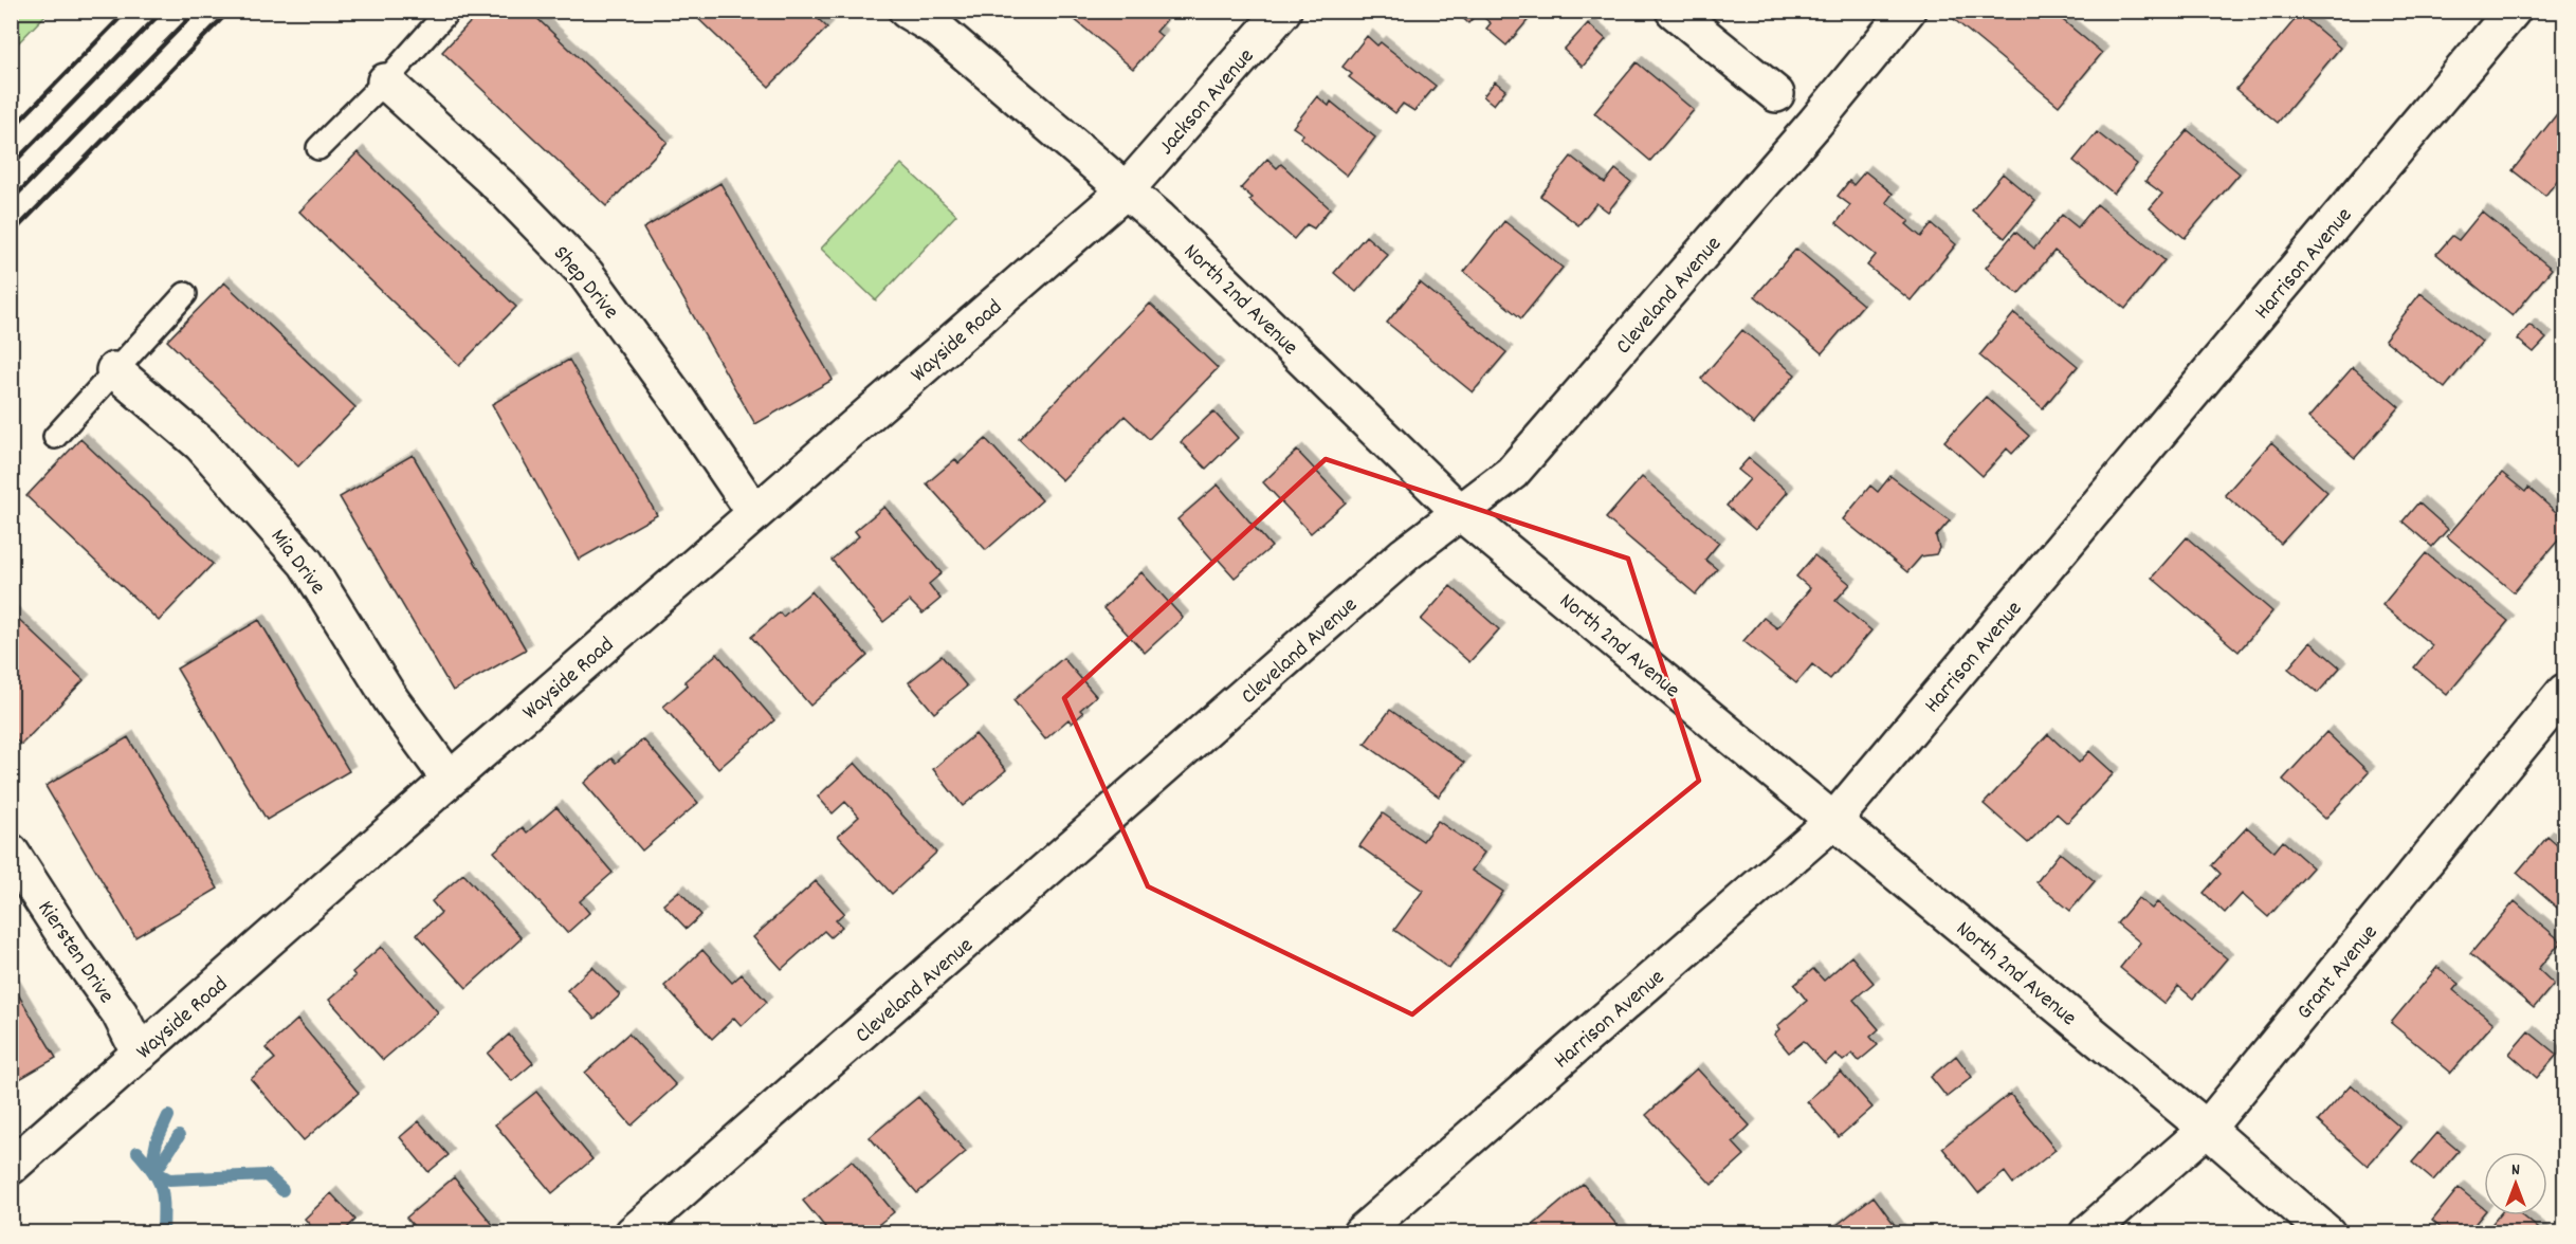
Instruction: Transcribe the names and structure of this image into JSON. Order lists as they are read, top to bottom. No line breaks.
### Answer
{"streets":{"street":["Jackson Avenue","Harrison Avenue","Shep Drive","Cleveland Avenue","North 2nd Avenue","Wayside Road","Mia Drive","Kiersten Drive","Grant Avenue"]},"crossings":[["Jackson Avenue","North 2nd Avenue"],["Jackson Avenue","Wayside Road"],["Harrison Avenue","North 2nd Avenue"],["Shep Drive","Wayside Road"],["Cleveland Avenue","North 2nd Avenue"],["North 2nd Avenue","Wayside Road"],["North 2nd Avenue","Grant Avenue"],["Wayside Road","Mia Drive"],["Wayside Road","Kiersten Drive"]],"north":"top"}
